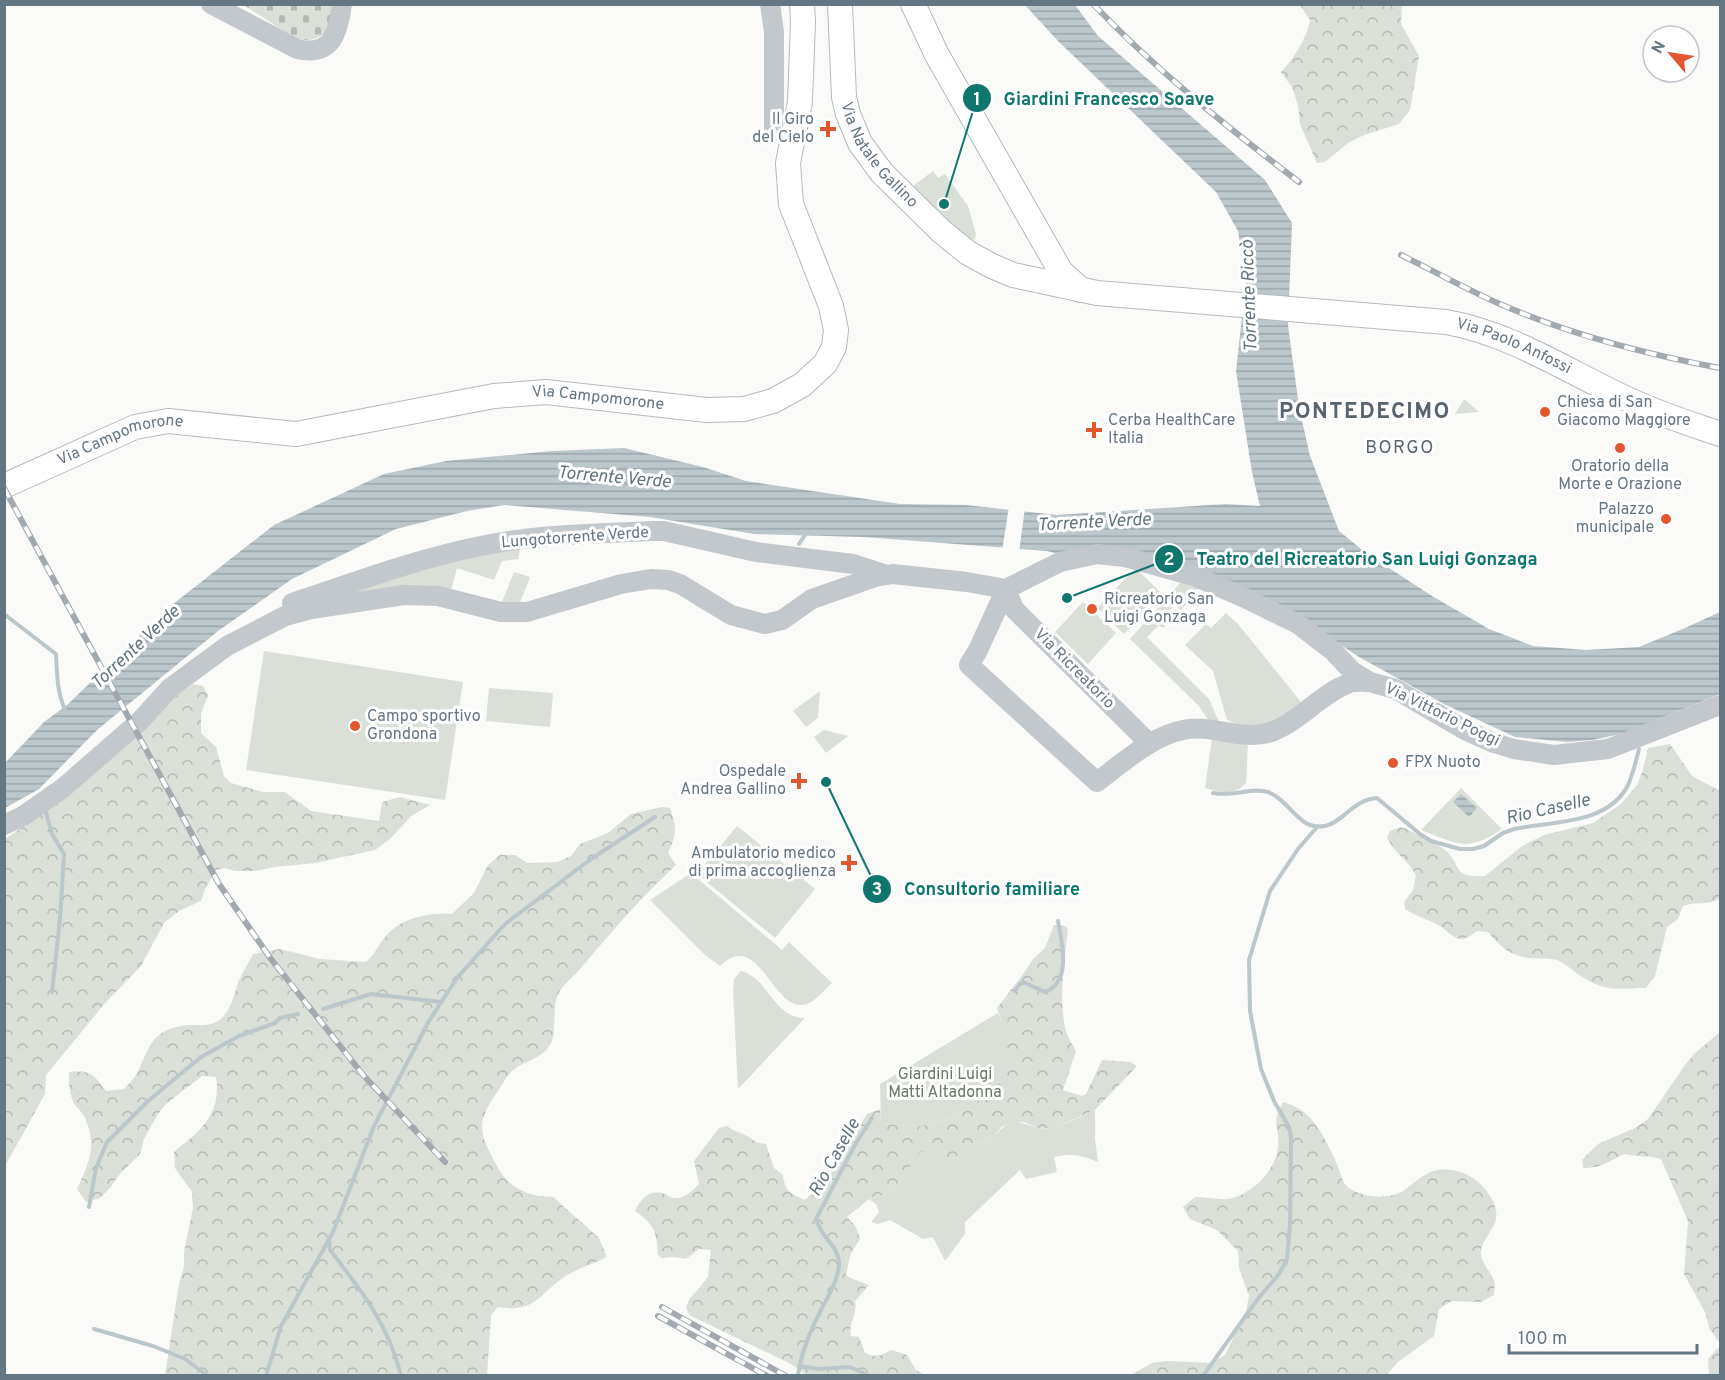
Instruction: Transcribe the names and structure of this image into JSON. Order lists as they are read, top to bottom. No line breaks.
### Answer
{"streets":{"main road":["Via Natale Gallino","Via Paolo Anfossi","Via Campomorone"],"street":["Lungotorrente Verde","Via Ricreatorio","Via Vittorio Poggi"]},"crossings":[["Via Natale Gallino","Via Paolo Anfossi"]],"districts":["PONTEDECIMO","BORGO"],"water":["Torrente Riccò","Torrente Verde","Rio Caselle"],"parks":["Giardini Luigi Matti Altadonna"],"places":{"health":["Il Giro del Cielo","Cerba HealthCare Italia","Ospedale Andrea Gallino","Ambulatorio medico di prima accoglienza"],"other":["Giardini Francesco Soave","Chiesa di San Giacomo Maggiore","Oratorio della Morte e Orazione","Palazzo municipale","Teatro del Ricreatorio San Luigi Gonzaga","Ricreatorio San Luigi Gonzaga","Campo sportivo Grondona","FPX Nuoto","Consultorio familiare"]},"scale_bar":"100 m","north":"top left"}
